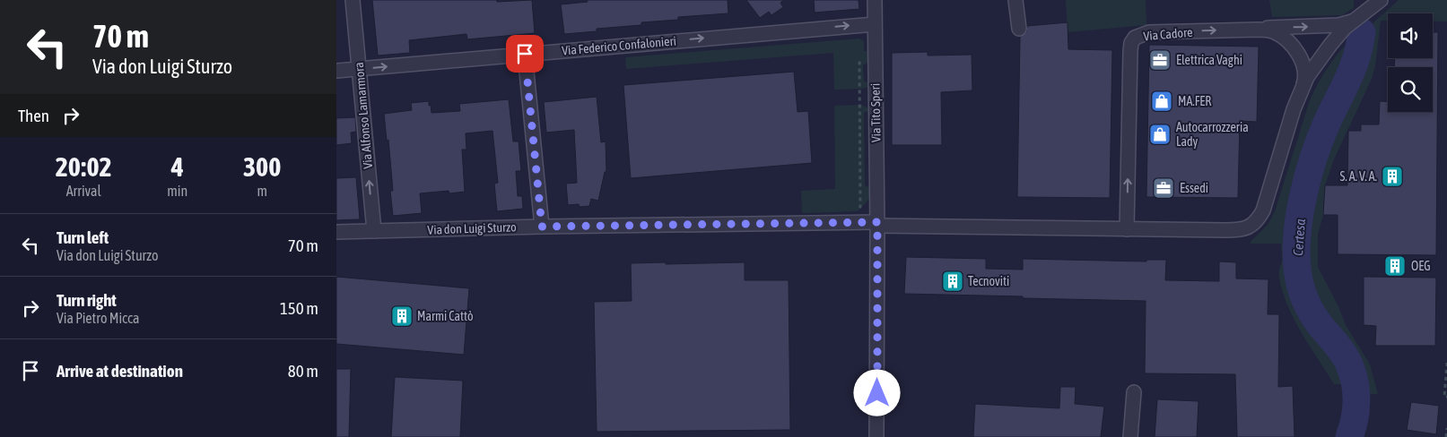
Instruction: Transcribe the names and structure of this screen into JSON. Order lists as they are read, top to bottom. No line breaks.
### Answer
{"streets":{"street":["Via Cadore","Via Federico Confalonieri","Via Tito Speri","Via Alfonso Lamarmora","Via don Luigi Sturzo"]},"crossings":[["Via Cadore","Via Tito Speri"],["Via Cadore","Via don Luigi Sturzo"],["Via Federico Confalonieri","Via Tito Speri"],["Via Federico Confalonieri","Via Alfonso Lamarmora"],["Via Tito Speri","Via don Luigi Sturzo"],["Via Alfonso Lamarmora","Via don Luigi Sturzo"]],"one_way":["Via Federico Confalonieri","Via Alfonso Lamarmora"],"water":["Certesa"],"places":{"office":["Elettrica Vaghi","Essedi"],"shop":["MA.FER","Autocarrozzeria Lady"],"building":["S. A. V. A.","OEG","Tecnoviti","Marmi Cattò"]},"page":{"turn":["70 m","Via don Luigi Sturzo"],"then":"Then","eta":["20:02","Arrival","4","min","300","m"],"list":[{"name":"Turn left","note":"Via don Luigi Sturzo","value":"70 m"},{"name":"Turn right","note":"Via Pietro Micca","value":"150 m"},{"name":"Arrive at destination","value":"80 m"}]}}
